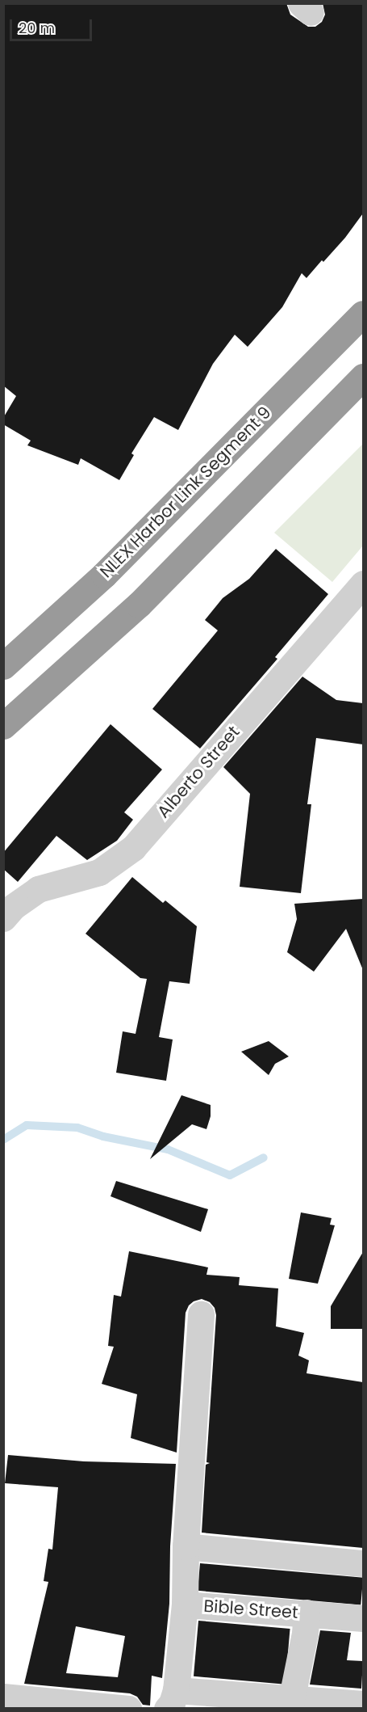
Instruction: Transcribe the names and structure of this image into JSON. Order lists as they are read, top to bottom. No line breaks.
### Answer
{"streets":{"highway":["NLEX Harbor Link Segment 9"],"street":["Alberto Street","Bible Street"]},"scale_bar":"20 m"}
